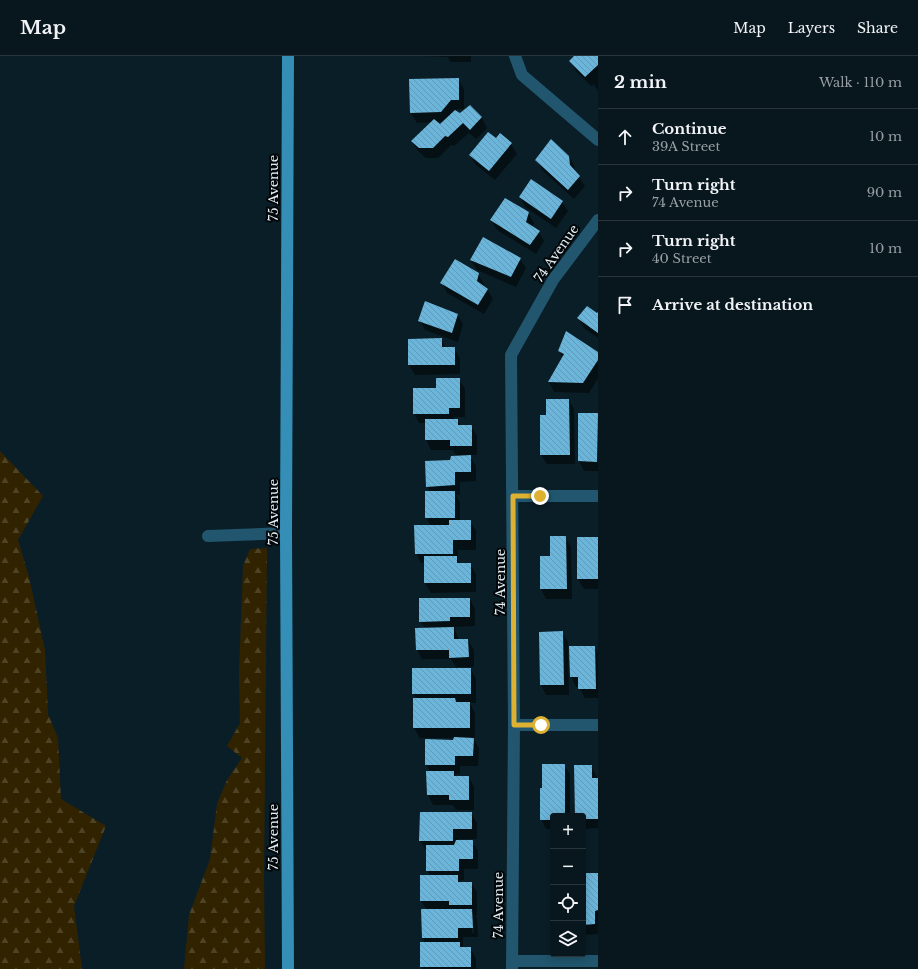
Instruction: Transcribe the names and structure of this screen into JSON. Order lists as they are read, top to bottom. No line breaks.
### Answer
{"streets":{"main road":["75 Avenue"],"street":["74 Avenue"]},"page":{"header":"Map","nav":["Map","Layers","Share"],"heading":["2 min","Walk · 110 m"],"list":[["Continue","39A Street","10 m"],["Turn right","74 Avenue","90 m"],["Turn right","40 Street","10 m"],"Arrive at destination"],"map_buttons":["+","−"]}}
